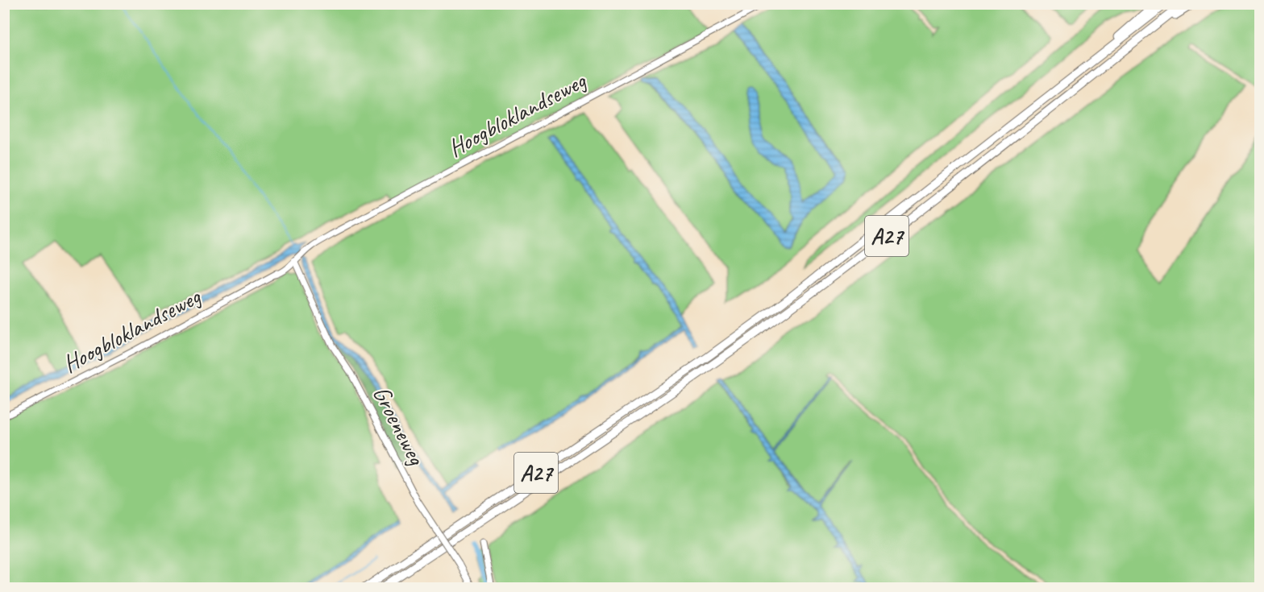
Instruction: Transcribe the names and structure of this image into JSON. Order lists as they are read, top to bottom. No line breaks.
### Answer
{"streets":{"highway":["A27"],"street":["Hoogbloklandseweg","Groeneweg"]},"crossings":[["Hoogbloklandseweg","Groeneweg"]]}
